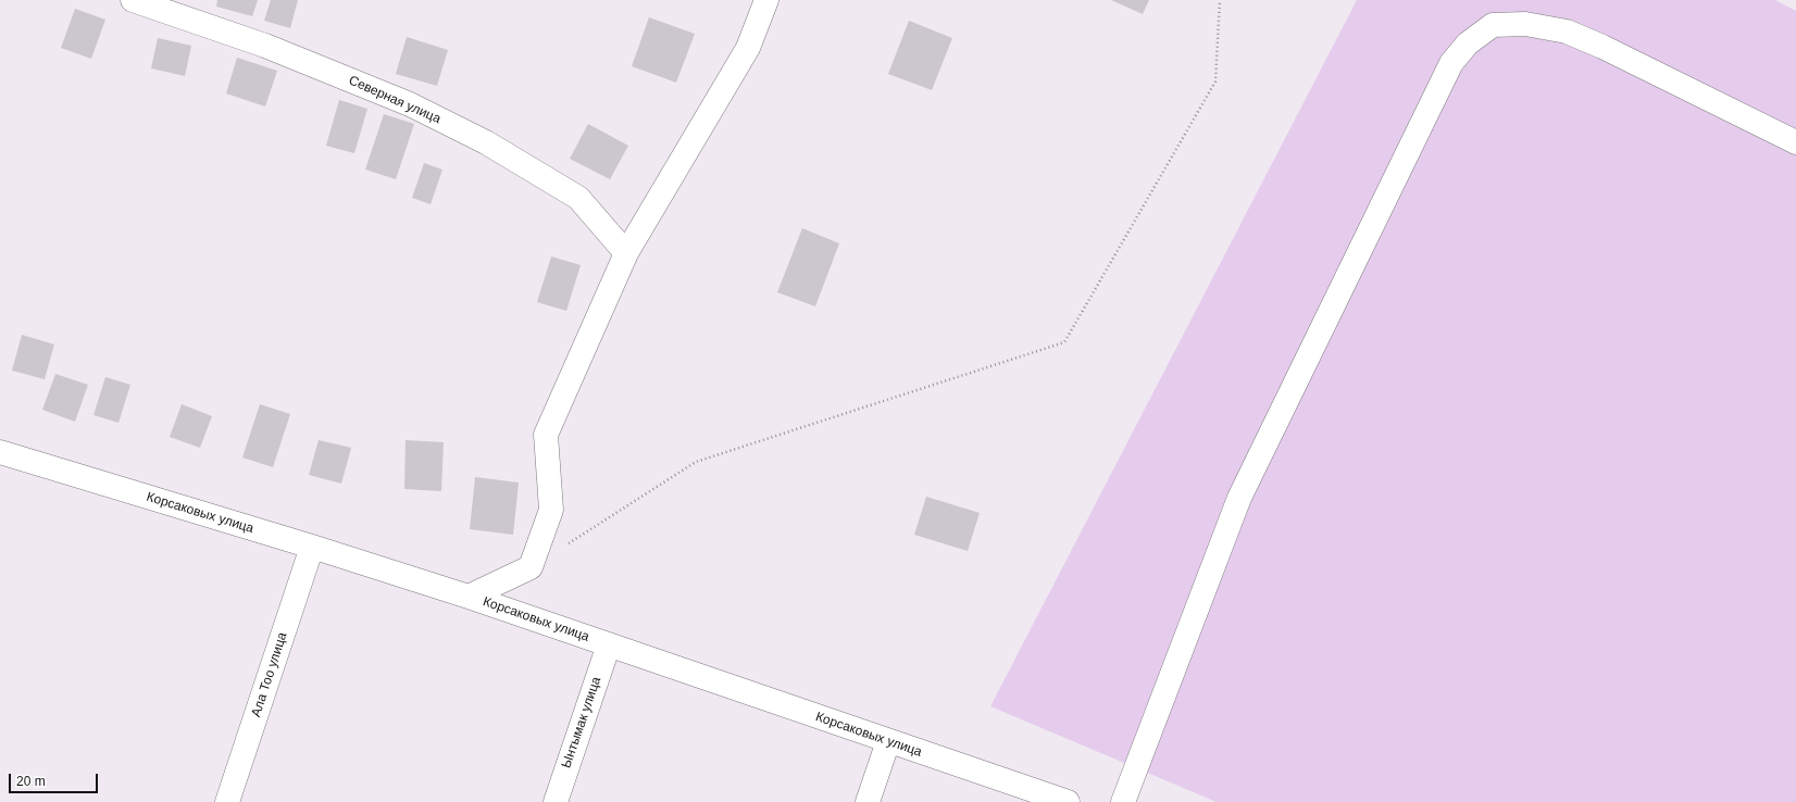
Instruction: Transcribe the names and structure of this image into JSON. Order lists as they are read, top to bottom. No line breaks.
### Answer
{"streets":{"street":["Северная улица","Корсаковых улица","Ала Тоо улица","Ынтымак улица"]},"crossings":[["Корсаковых улица","Ала Тоо улица"],["Корсаковых улица","Ынтымак улица"]],"scale_bar":"20 m"}
